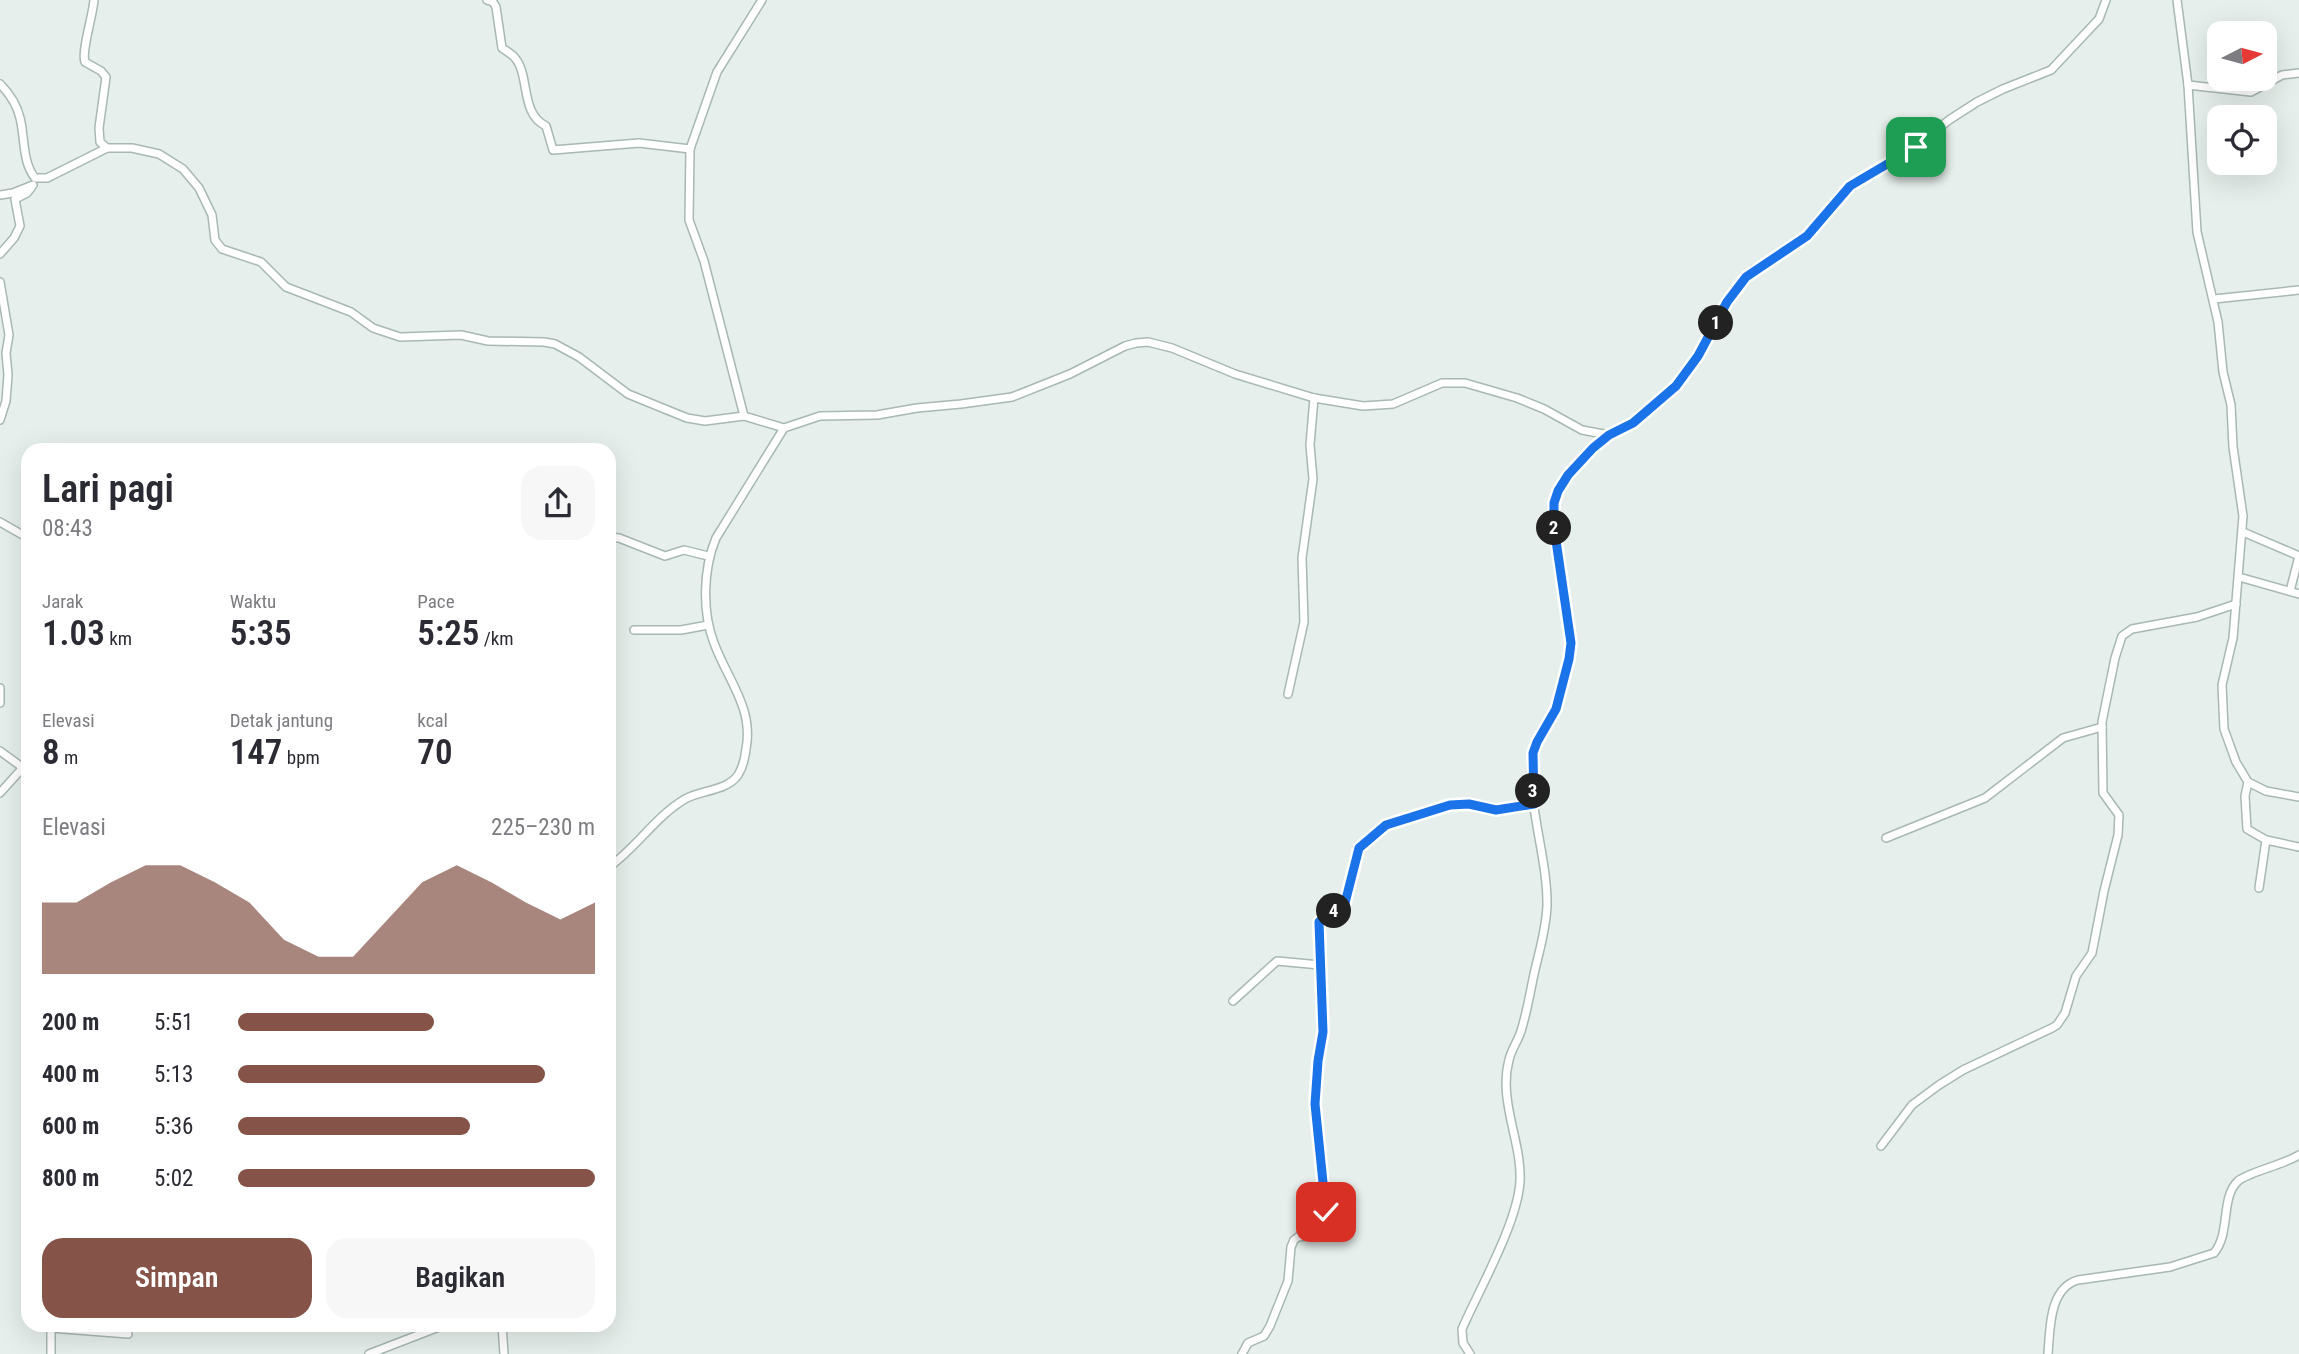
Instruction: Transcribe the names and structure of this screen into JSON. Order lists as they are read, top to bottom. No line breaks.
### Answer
{"north":"right","page":{"pins":["1","2","3","4"],"heading":["Lari pagi","08:43"],"stats":[["Jarak","1.03 km"],["Waktu","5:35"],["Pace","5:25 /km"],["Elevasi","8 m"],["Detak jantung","147 bpm"],["kcal","70"]],"chart":["Elevasi","225–230 m"],"list":[{"name":"200 m","note":"5:51"},{"name":"400 m","note":"5:13"},{"name":"600 m","note":"5:36"},{"name":"800 m","note":"5:02"}],"buttons":["Simpan","Bagikan"]}}
